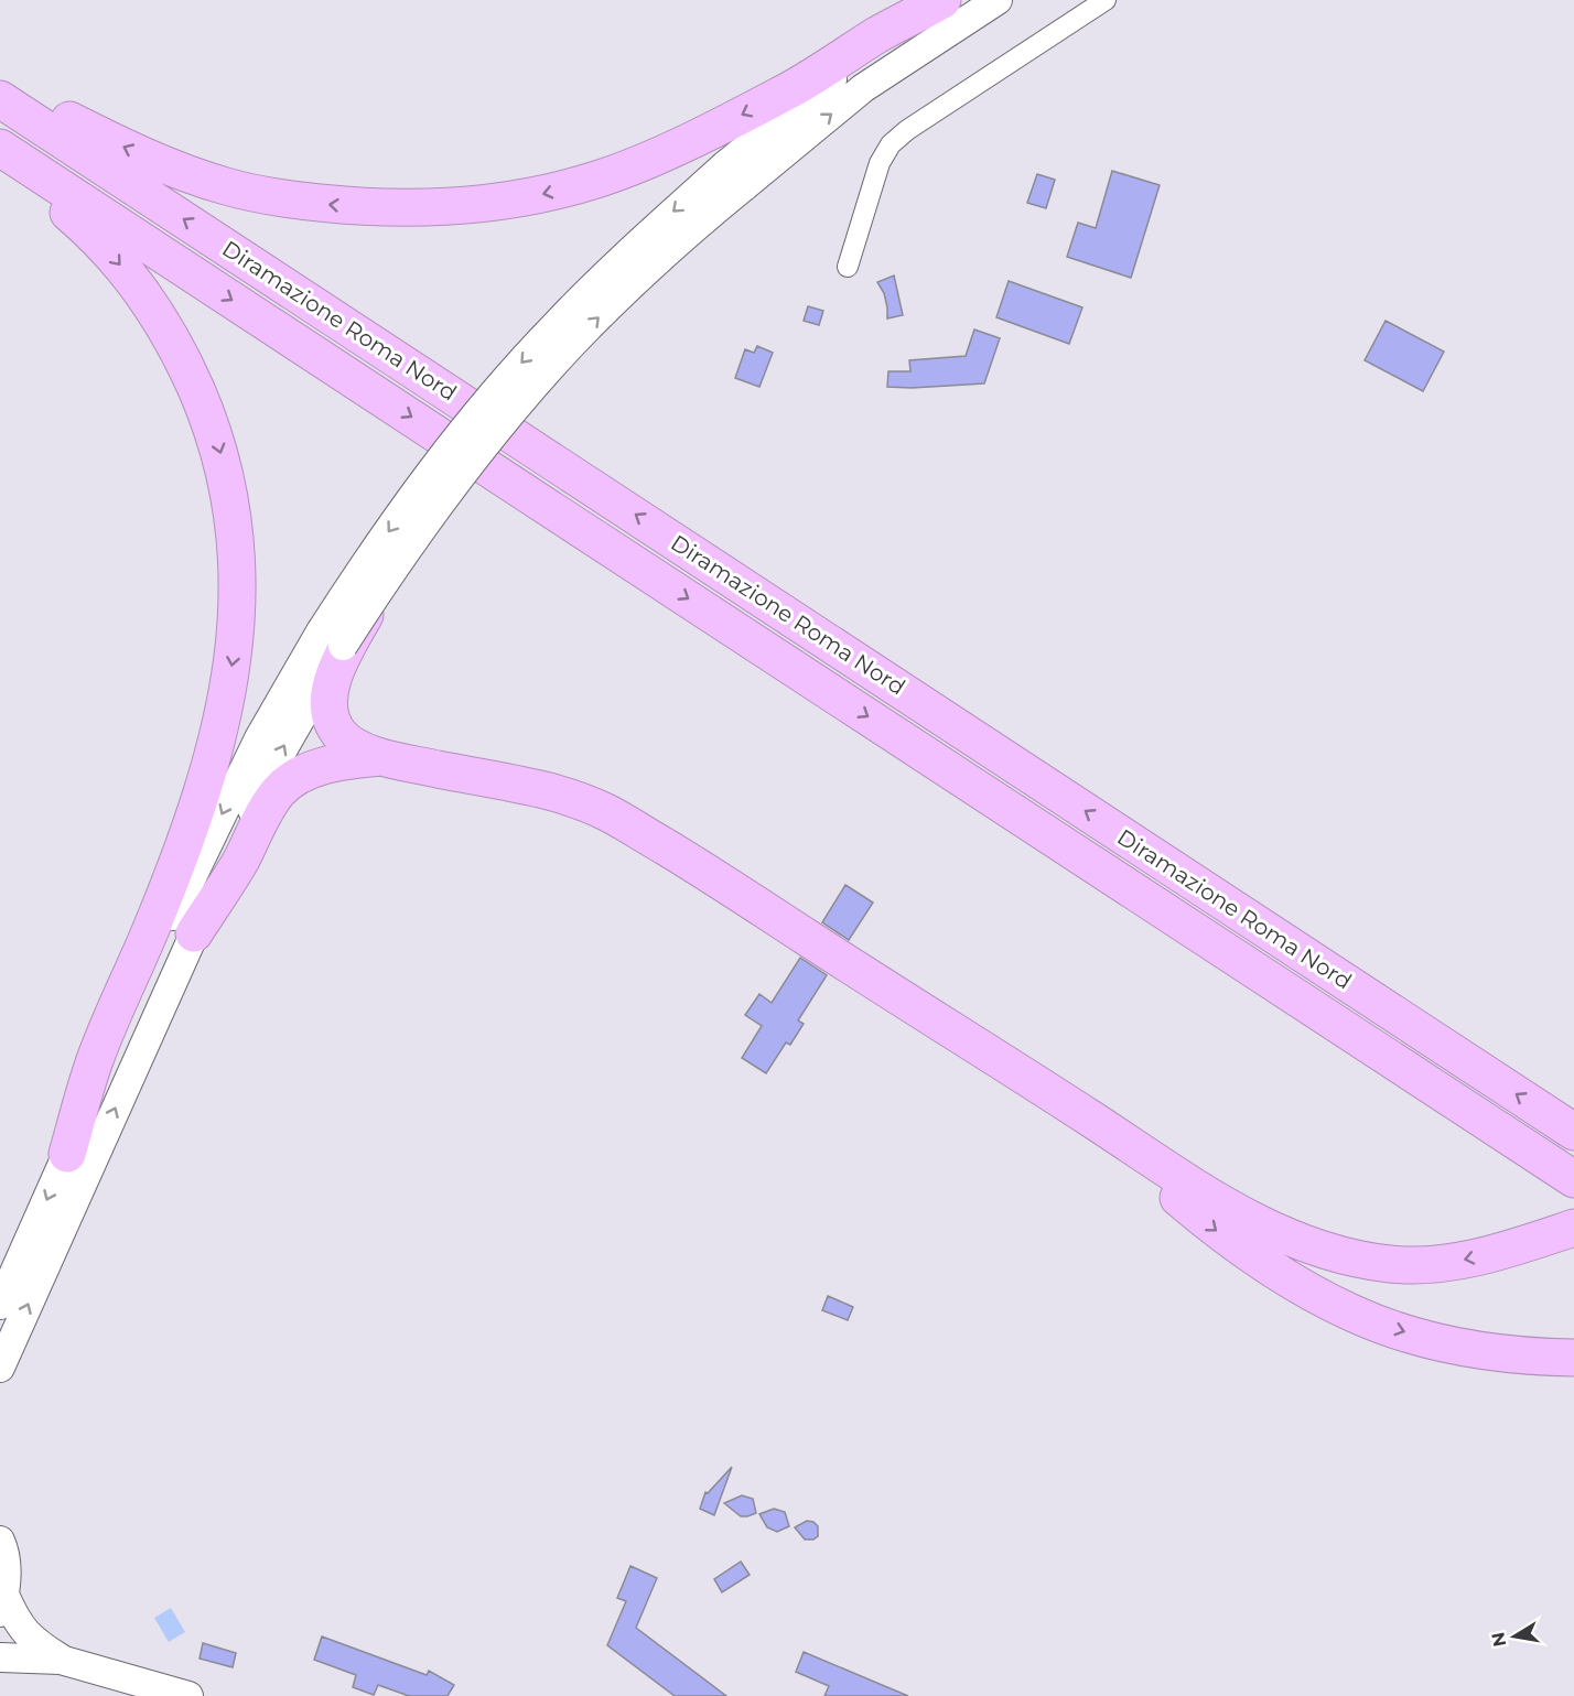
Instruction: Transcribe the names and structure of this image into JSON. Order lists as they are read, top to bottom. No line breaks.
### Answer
{"streets":{"highway":["Diramazione Roma Nord"]},"north":"left"}
